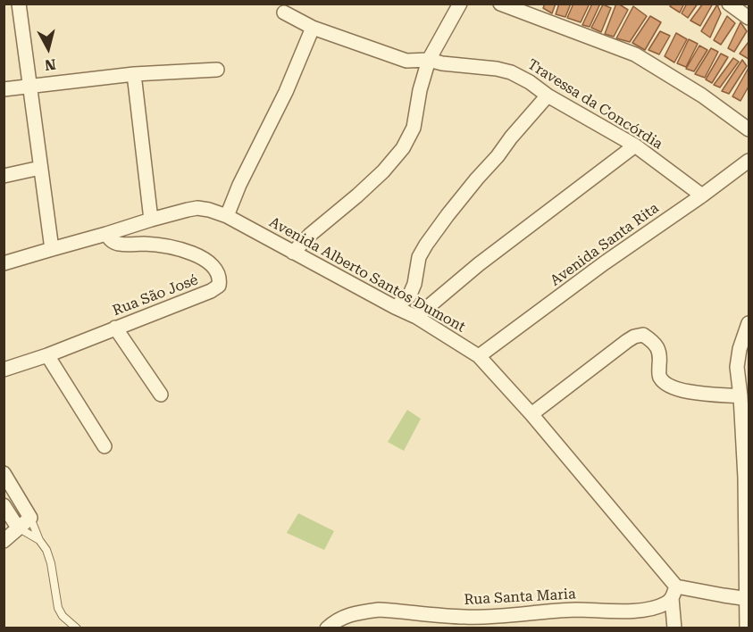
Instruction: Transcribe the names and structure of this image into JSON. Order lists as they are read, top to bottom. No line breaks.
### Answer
{"streets":{"street":["Travessa da Concórdia","Avenida Santa Rita","Avenida Alberto Santos Dumont","Rua São José","Rua Santa Maria"]},"crossings":[["Travessa da Concórdia","Avenida Santa Rita"],["Avenida Santa Rita","Avenida Alberto Santos Dumont"],["Avenida Alberto Santos Dumont","Rua São José"],["Avenida Alberto Santos Dumont","Rua Santa Maria"]],"north":"bottom"}
